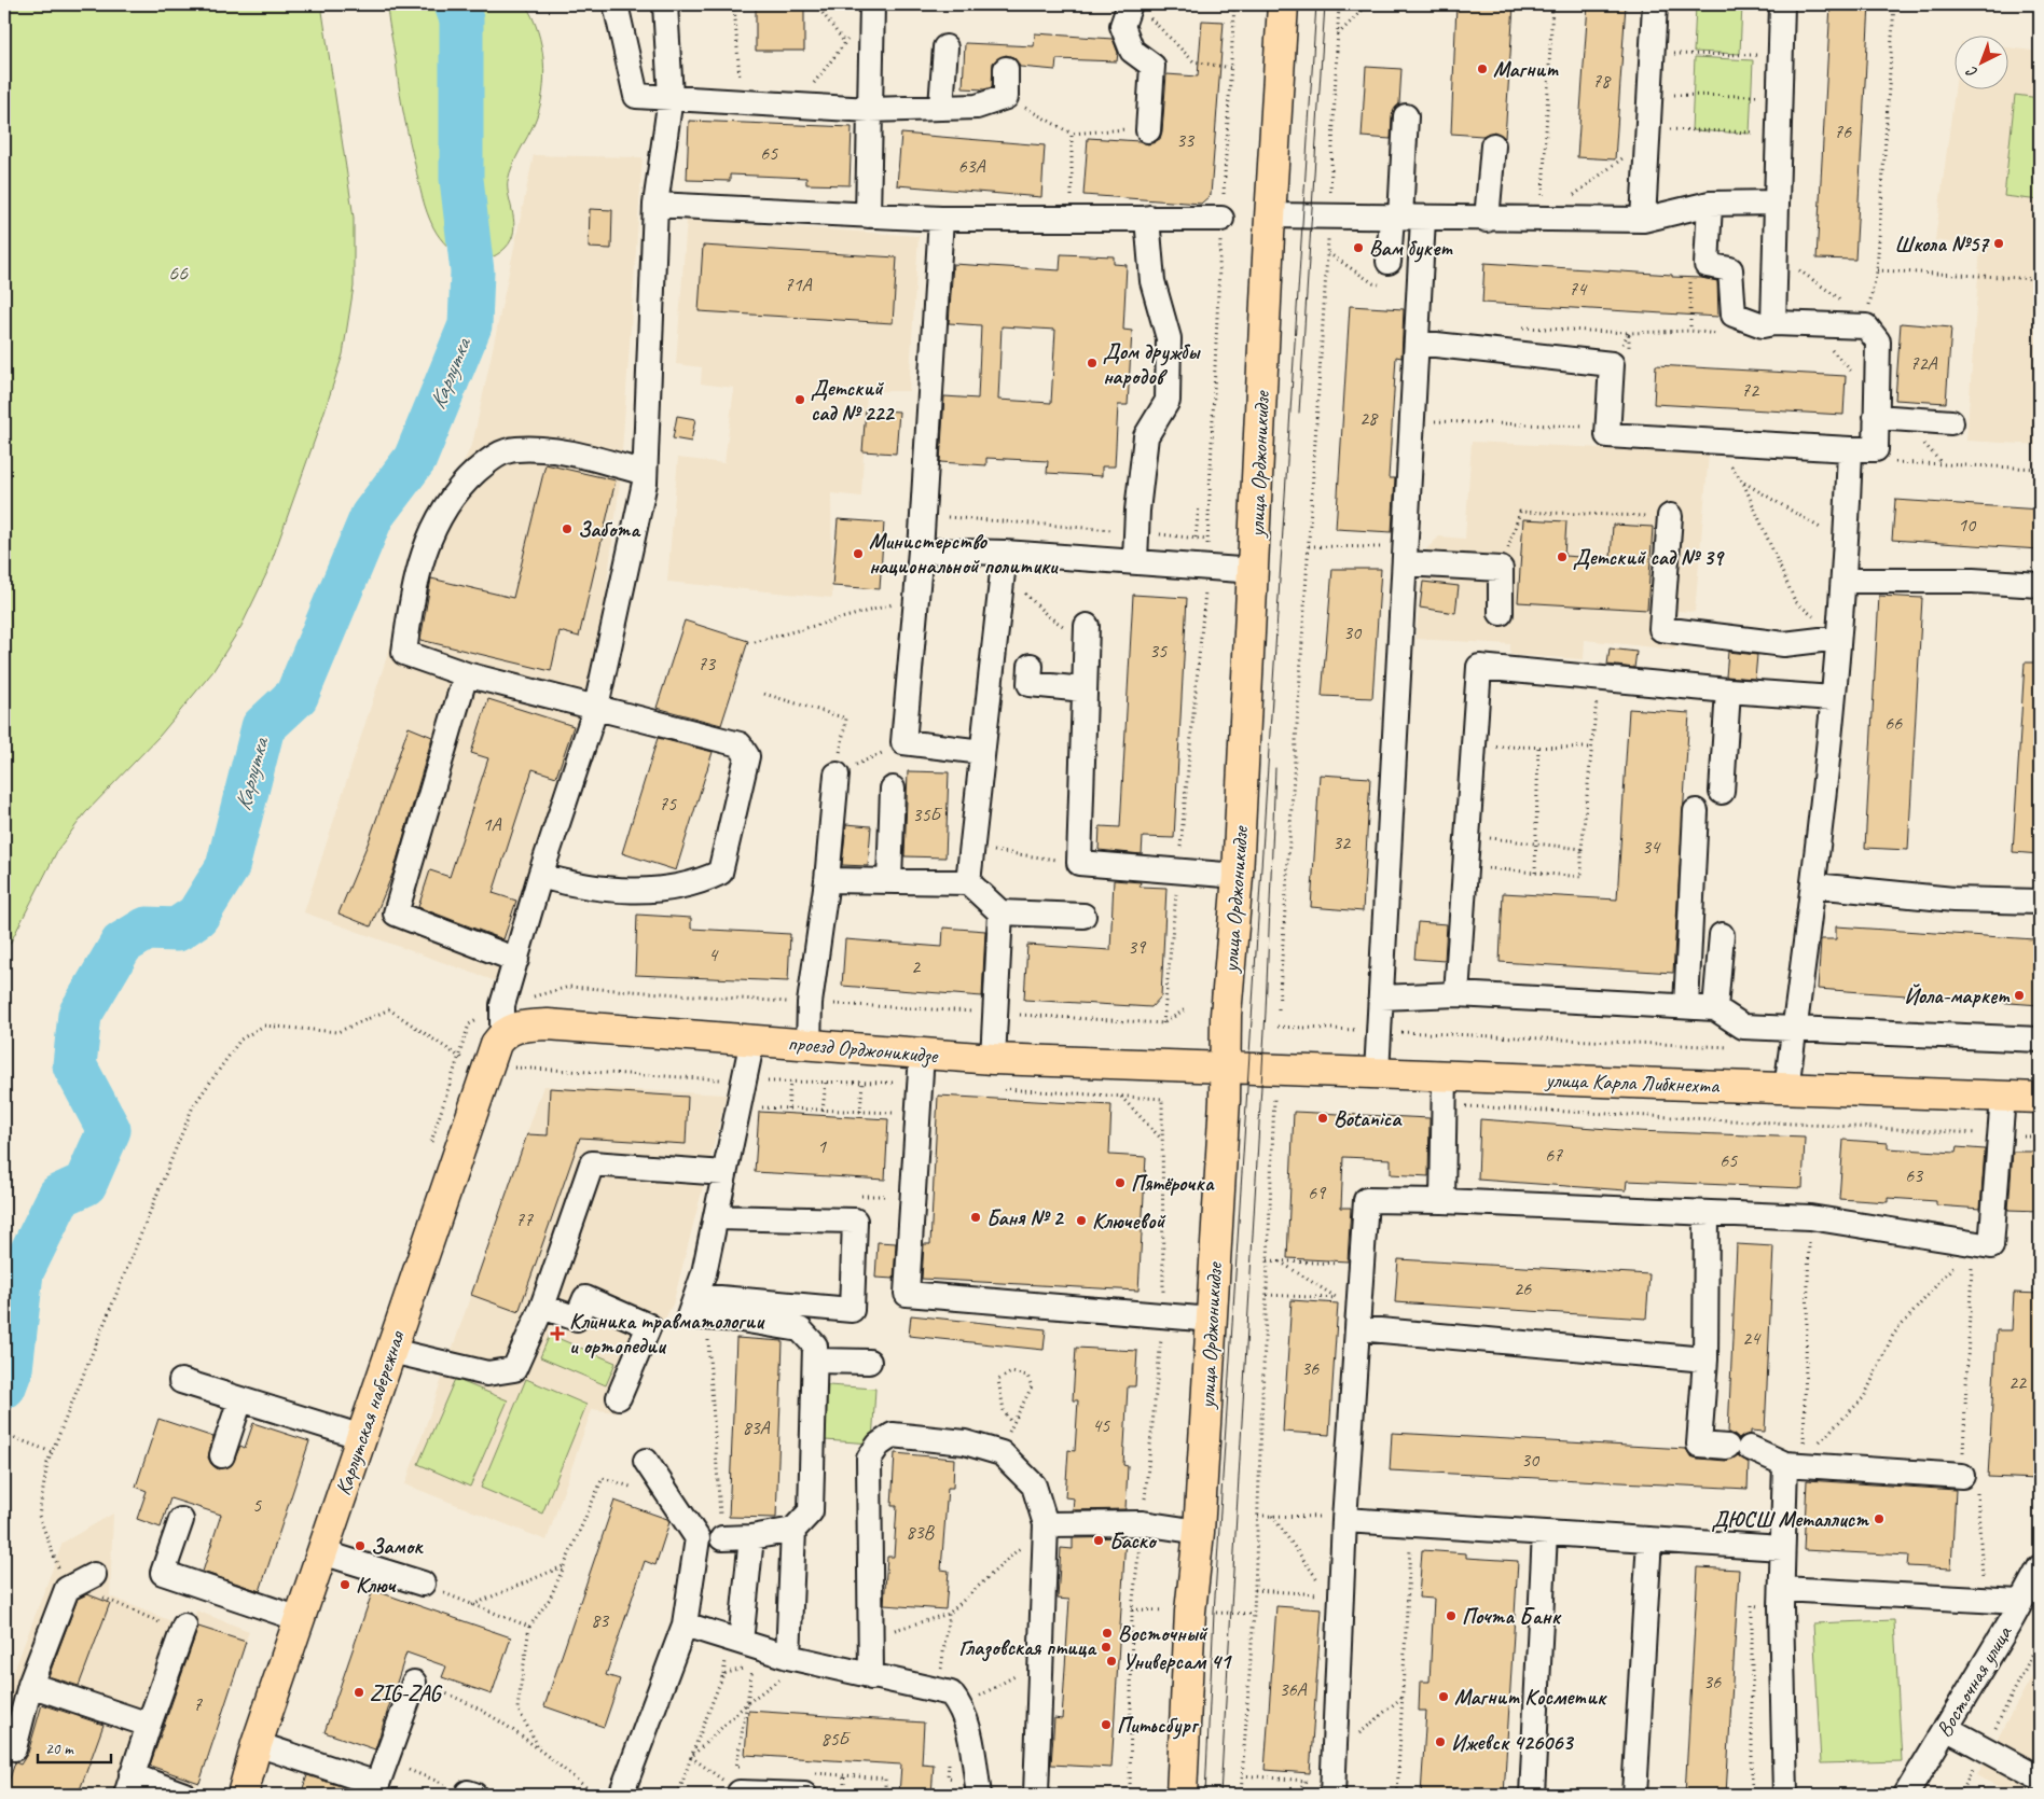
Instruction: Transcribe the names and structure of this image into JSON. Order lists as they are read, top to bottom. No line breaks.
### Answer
{"streets":{"main road":["улица Орджоникидзе","проезд Орджоникидзе","улица Карла Либкнехта","Карлутская набережная"],"street":["Восточная улица"]},"crossings":[["улица Орджоникидзе","проезд Орджоникидзе"],["улица Орджоникидзе","улица Карла Либкнехта"],["проезд Орджоникидзе","улица Карла Либкнехта"],["проезд Орджоникидзе","Карлутская набережная"]],"water":["Карлутка"],"parks":["66"],"places":{"other":["Магнит","Школа №57","Вам букет","Дом дружбы народов","Детский сад № 222","Забота","Министерство национальной политики","Детский сад № 39","Йола-маркет","Botanica","Пятёрочка","Баня № 2","Ключевой","ДЮСШ Металлист","Баско","Замок","Ключ","Почта Банк","Восточный","Глазовская птица","Универсам 41","ZIG-ZAG","Магнит Косметик","Питьсбург","Ижевск 426063"],"health":["Клиника травматологии и ортопедии"]},"house_numbers":["78","76","33","65","63А","71А","74","72А","72","28","10","30","35","73","66","75","35Б","1А","32","34","39","4","2","1","67","65","63","69","77","26","24","36","22","45","83А","30","5","83В","83","36","36А","7","85Б"],"scale_bar":"20 m","north":"bottom left"}
